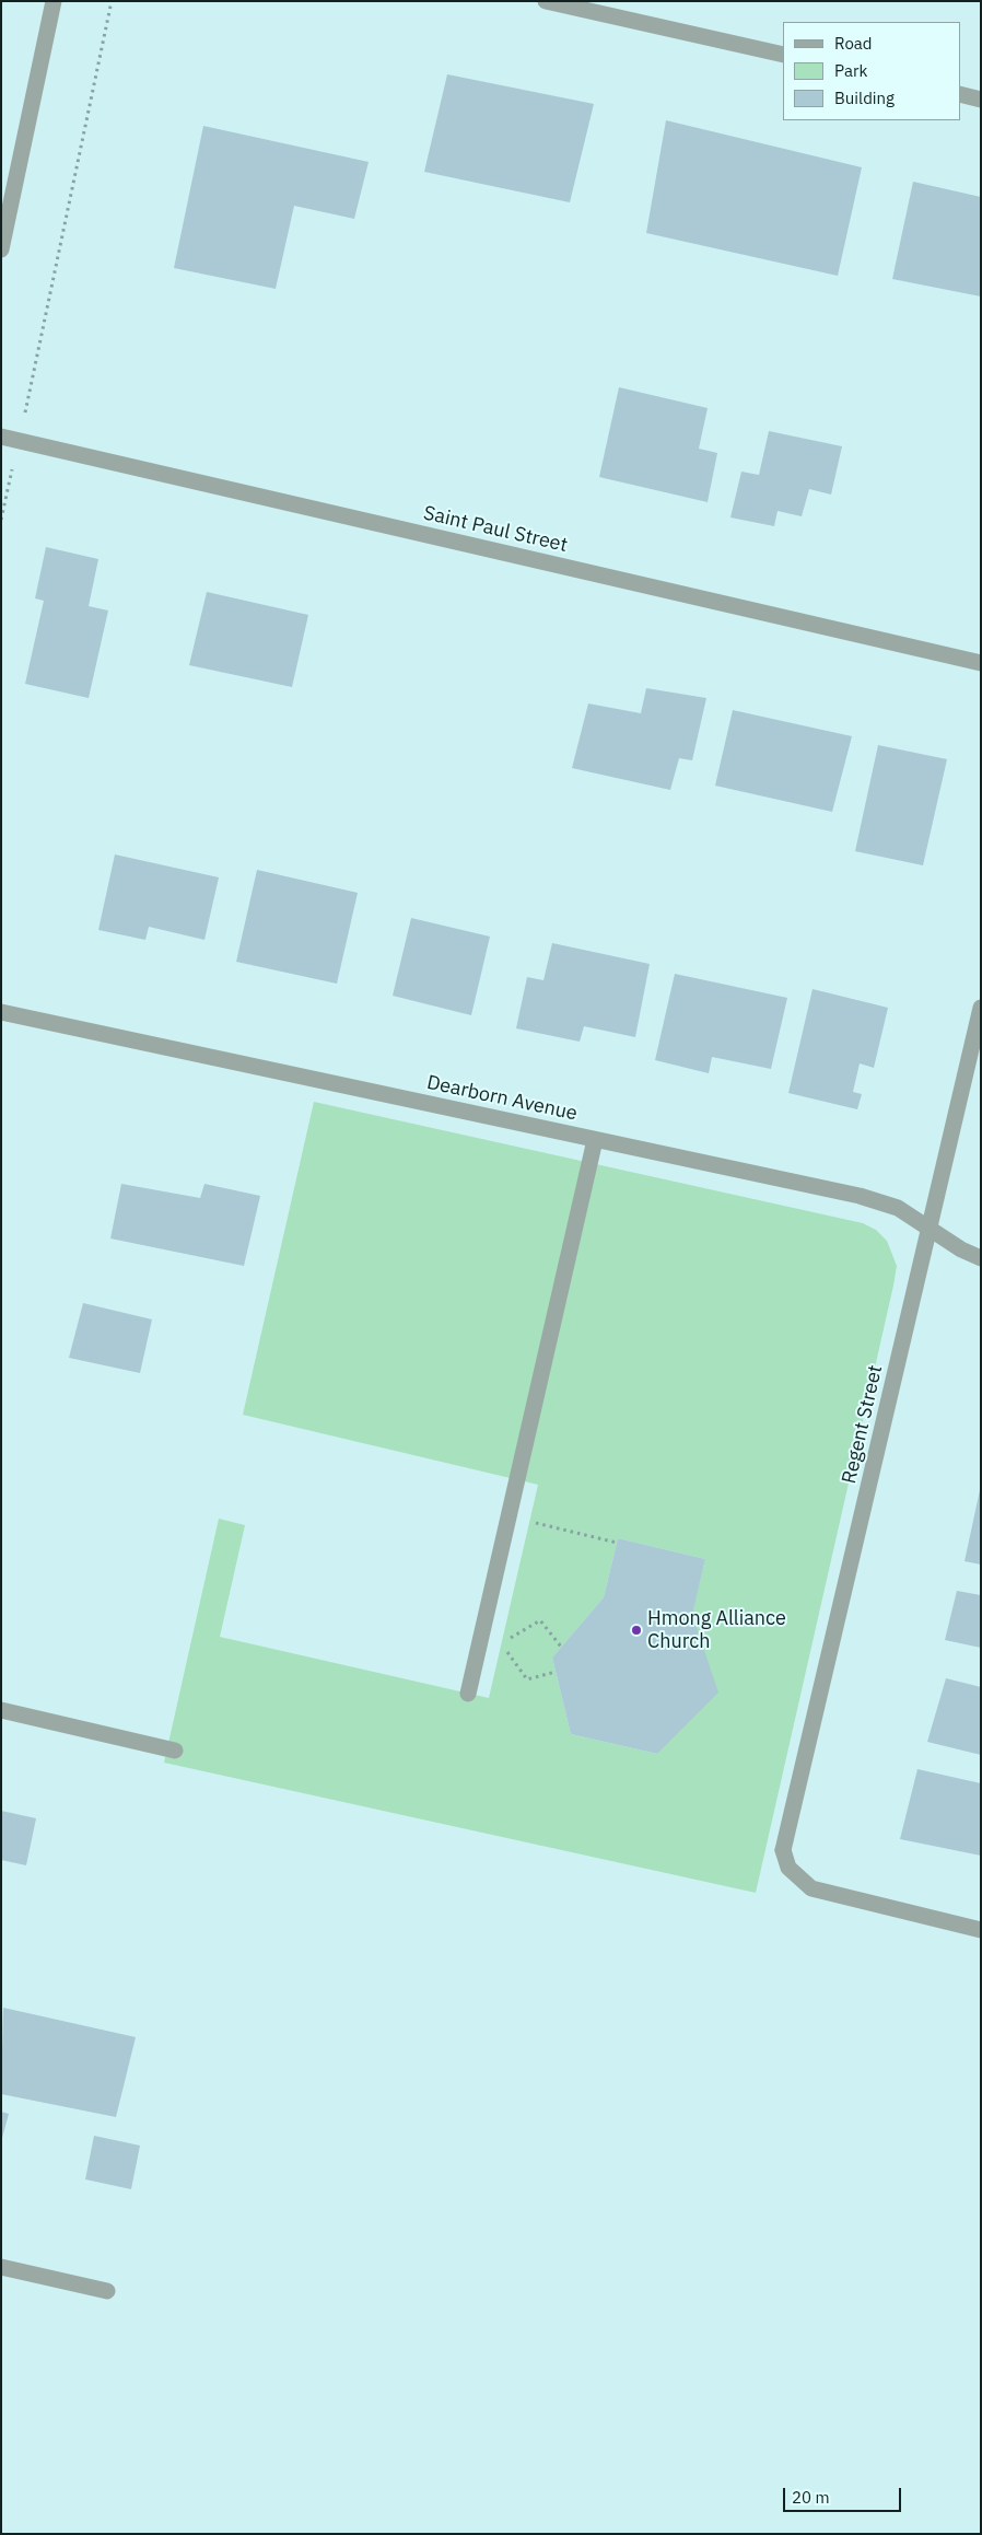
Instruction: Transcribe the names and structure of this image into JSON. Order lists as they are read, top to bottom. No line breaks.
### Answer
{"streets":{"street":["Saint Paul Street","Dearborn Avenue","Regent Street"]},"crossings":[["Dearborn Avenue","Regent Street"]],"places":["Hmong Alliance Church"],"legend":["Road","Park","Building"],"scale_bar":"20 m"}
